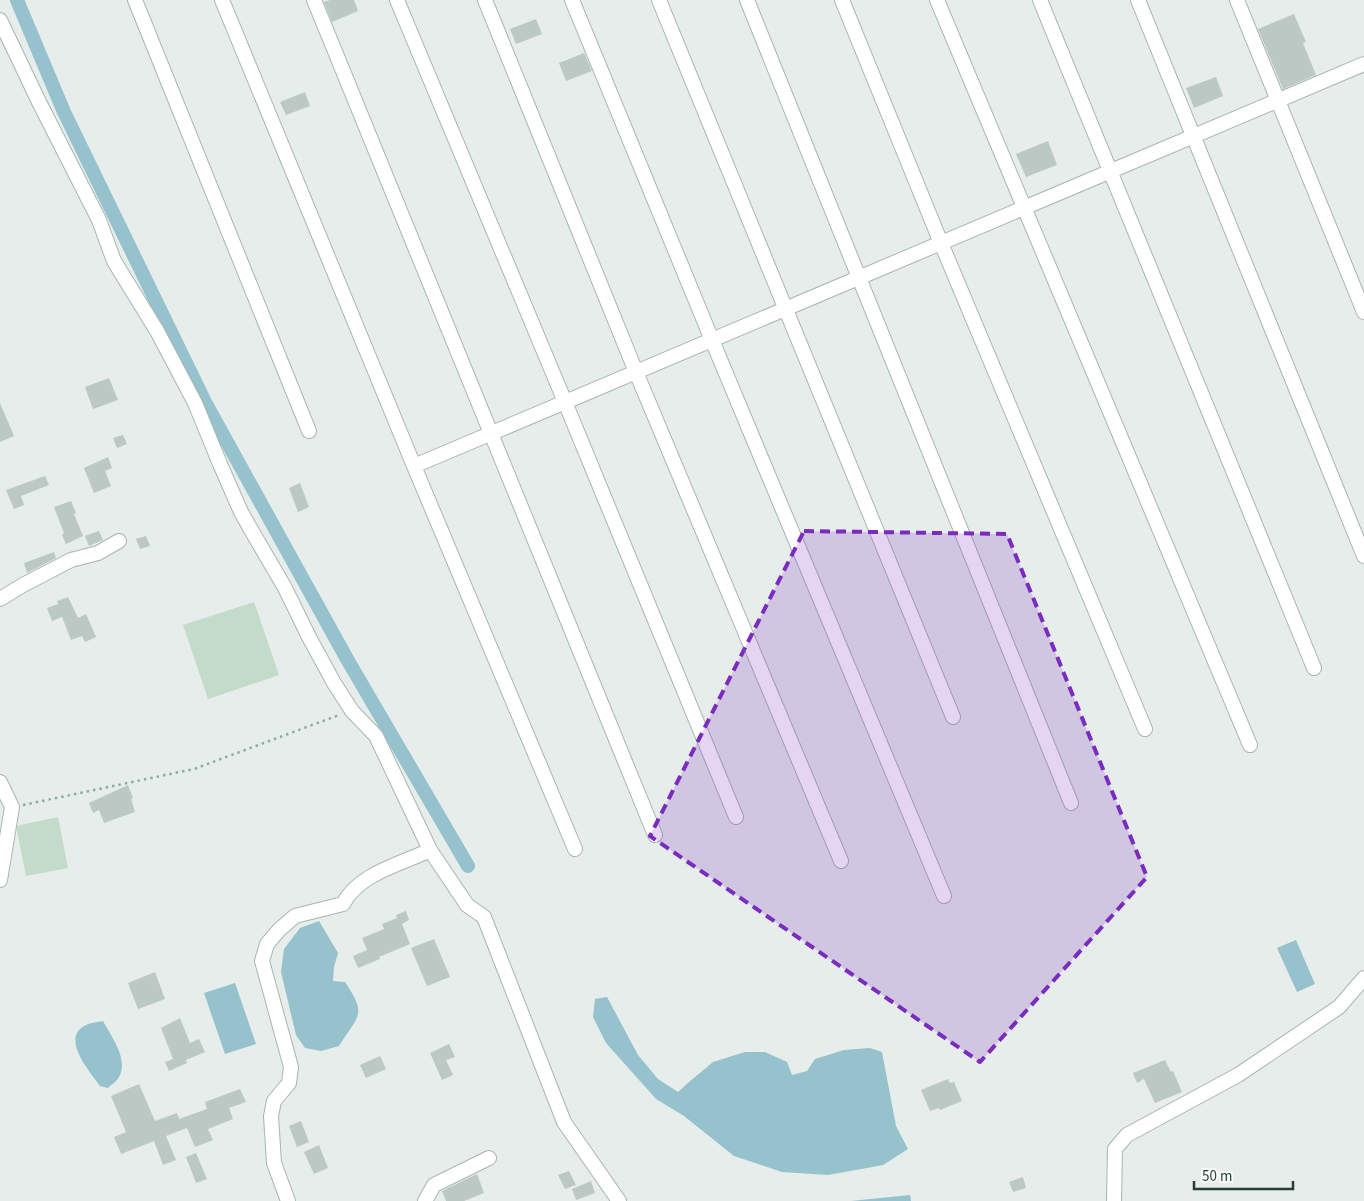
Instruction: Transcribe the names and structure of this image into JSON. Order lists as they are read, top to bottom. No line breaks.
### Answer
{"scale_bar":"50 m"}
